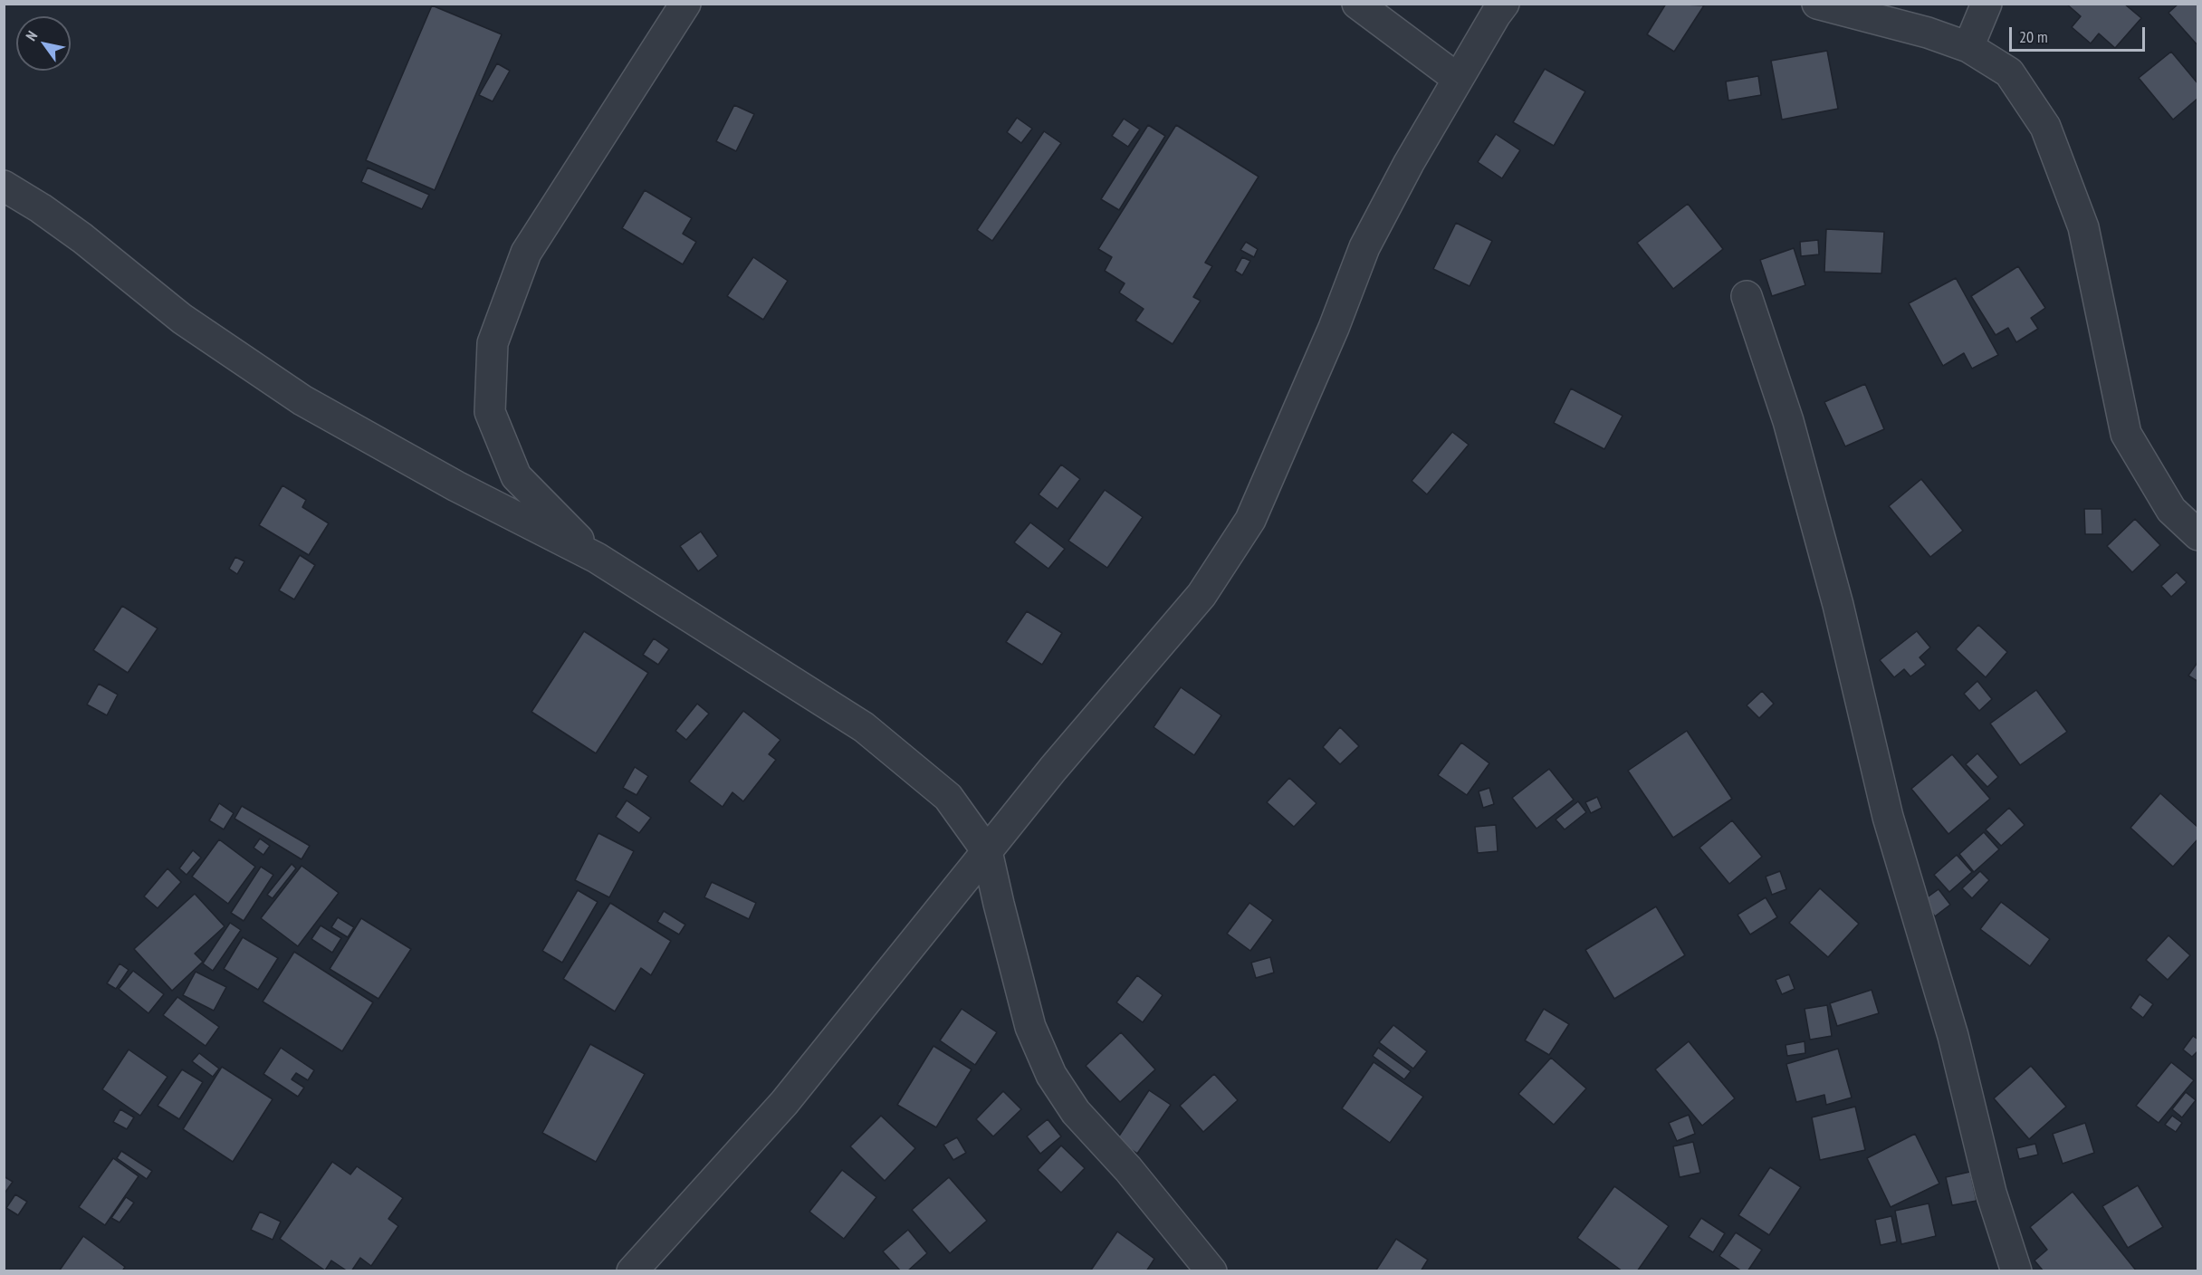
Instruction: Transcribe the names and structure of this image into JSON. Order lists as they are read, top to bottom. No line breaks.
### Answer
{"scale_bar":"20 m","north":"top left"}
